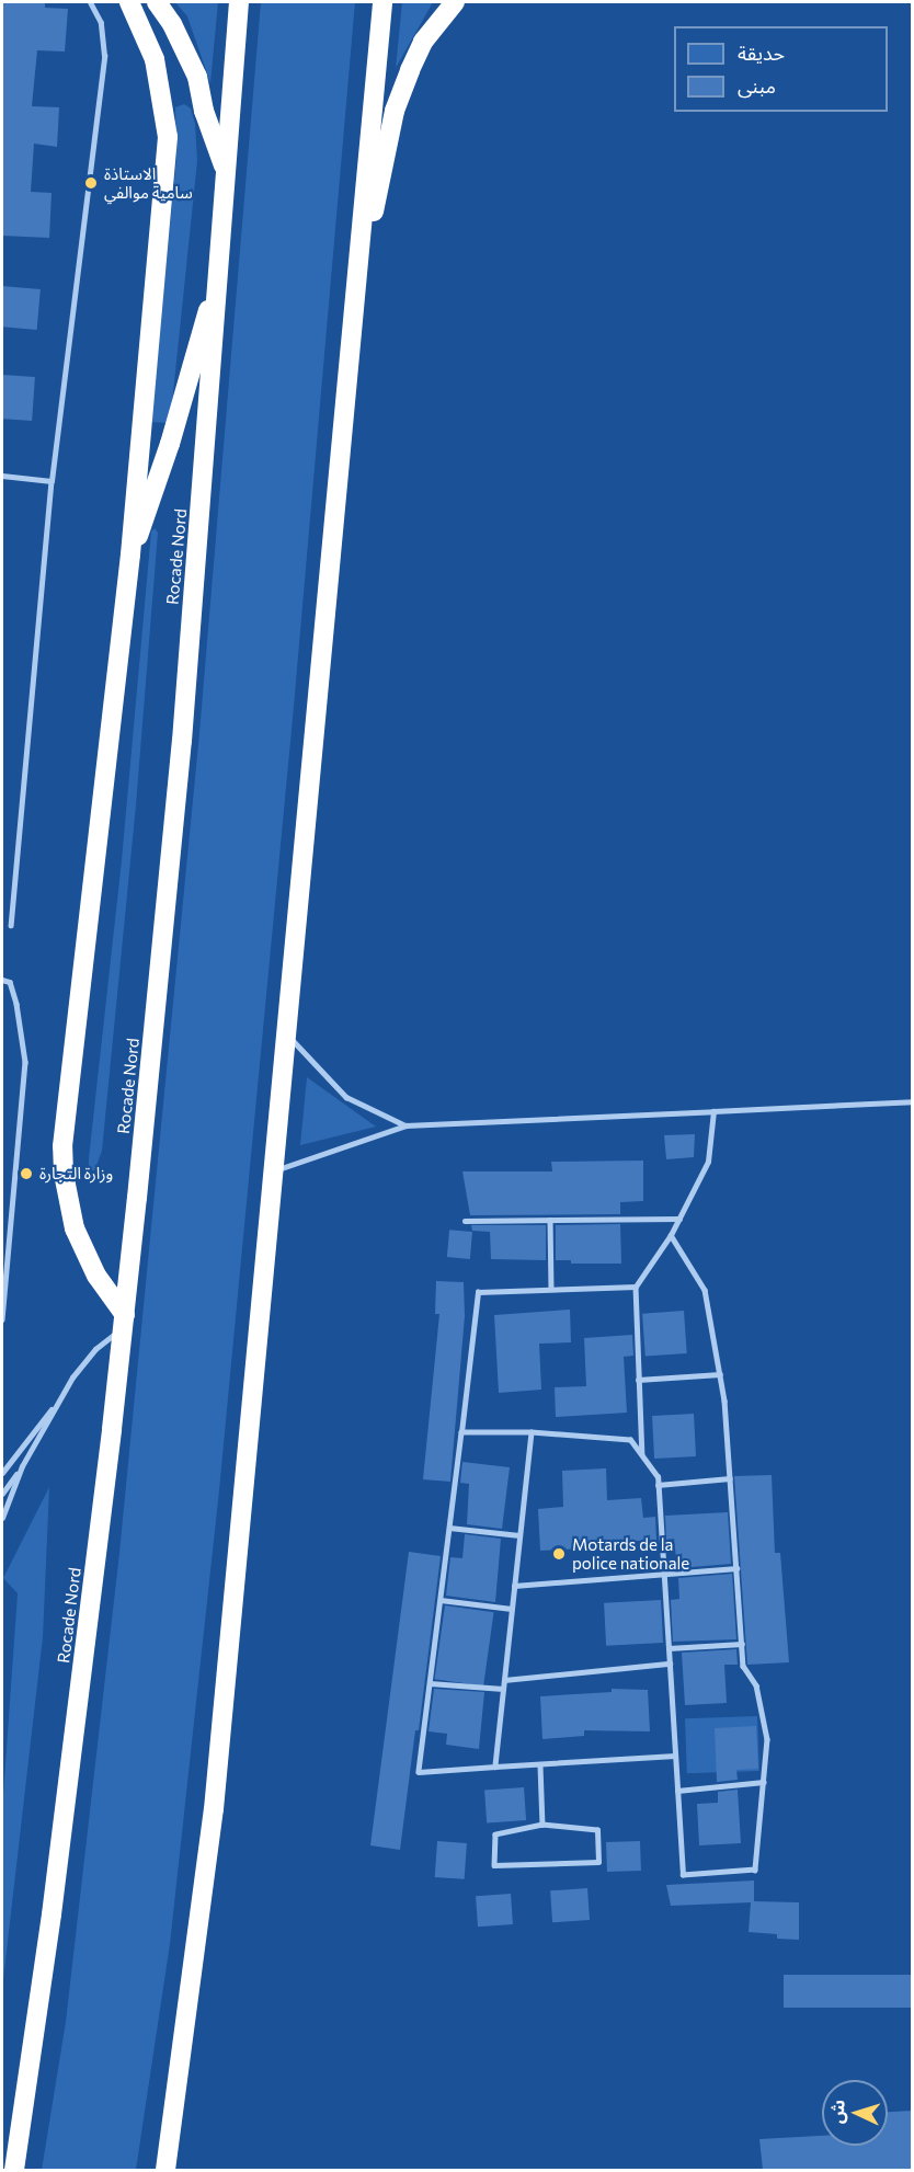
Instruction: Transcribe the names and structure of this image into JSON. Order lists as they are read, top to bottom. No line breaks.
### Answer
{"streets":{"highway":["Rocade Nord"]},"places":["الاستاذة سامية موالفي","وزارة التجارة","Motards de la police nationale"],"legend":["حديقة","مبنى"],"north":"left"}
